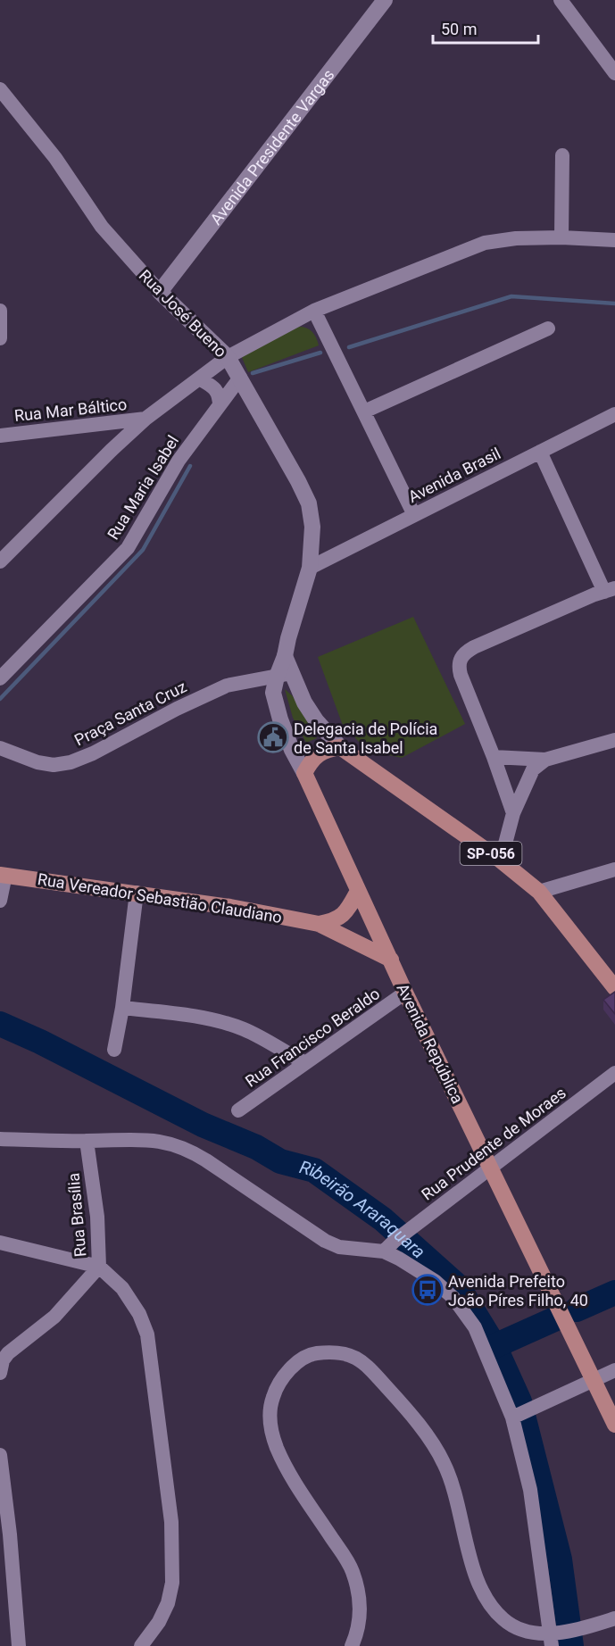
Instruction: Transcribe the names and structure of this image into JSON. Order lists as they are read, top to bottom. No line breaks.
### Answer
{"streets":{"main road":["SP-056","Rua Vereador Sebastião Claudiano","Avenida República"],"street":["Avenida Presidente Vargas","Rua José Bueno","Rua Mar Báltico","Avenida Brasil","Rua Maria Isabel","Praça Santa Cruz","Rua Francisco Beraldo","Rua Prudente de Moraes","Rua Brasília"]},"crossings":[["Avenida Presidente Vargas","Rua José Bueno"],["Rua José Bueno","Avenida Brasil"],["Rua José Bueno","Rua Maria Isabel"],["Rua José Bueno","Avenida República"],["Praça Santa Cruz","Avenida República"],["Rua Vereador Sebastião Claudiano","Avenida República"],["Rua Francisco Beraldo","Avenida República"],["Avenida República","Rua Prudente de Moraes"]],"water":["Ribeirão Araraquara"],"places":{"public building":["Delegacia de Polícia de Santa Isabel"],"bus stop":["Avenida Prefeito João Píres Filho, 40"]},"scale_bar":"50 m"}
